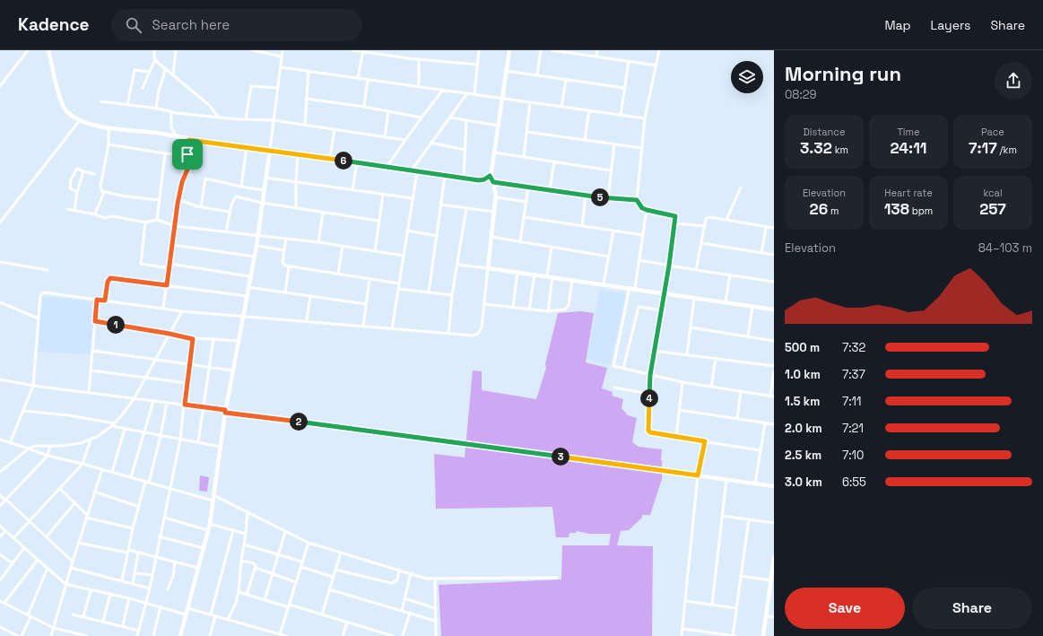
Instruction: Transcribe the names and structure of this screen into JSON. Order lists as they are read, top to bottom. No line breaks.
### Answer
{"page":{"header":"Kadence","search":"Search here","nav":["Map","Layers","Share"],"heading":["Morning run","08:29"],"stats":[["Distance","3.32 km"],["Time","24:11"],["Pace","7:17 /km"],["Elevation","26 m"],["Heart rate","138 bpm"],["kcal","257"]],"pins":["6","5","1","4","2","3"],"chart":["Elevation","84–103 m"],"list":[{"name":"500 m","note":"7:32"},{"name":"1.0 km","note":"7:37"},{"name":"1.5 km","note":"7:11"},{"name":"2.0 km","note":"7:21"},{"name":"2.5 km","note":"7:10"},{"name":"3.0 km","note":"6:55"}],"buttons":["Save","Share"]}}
